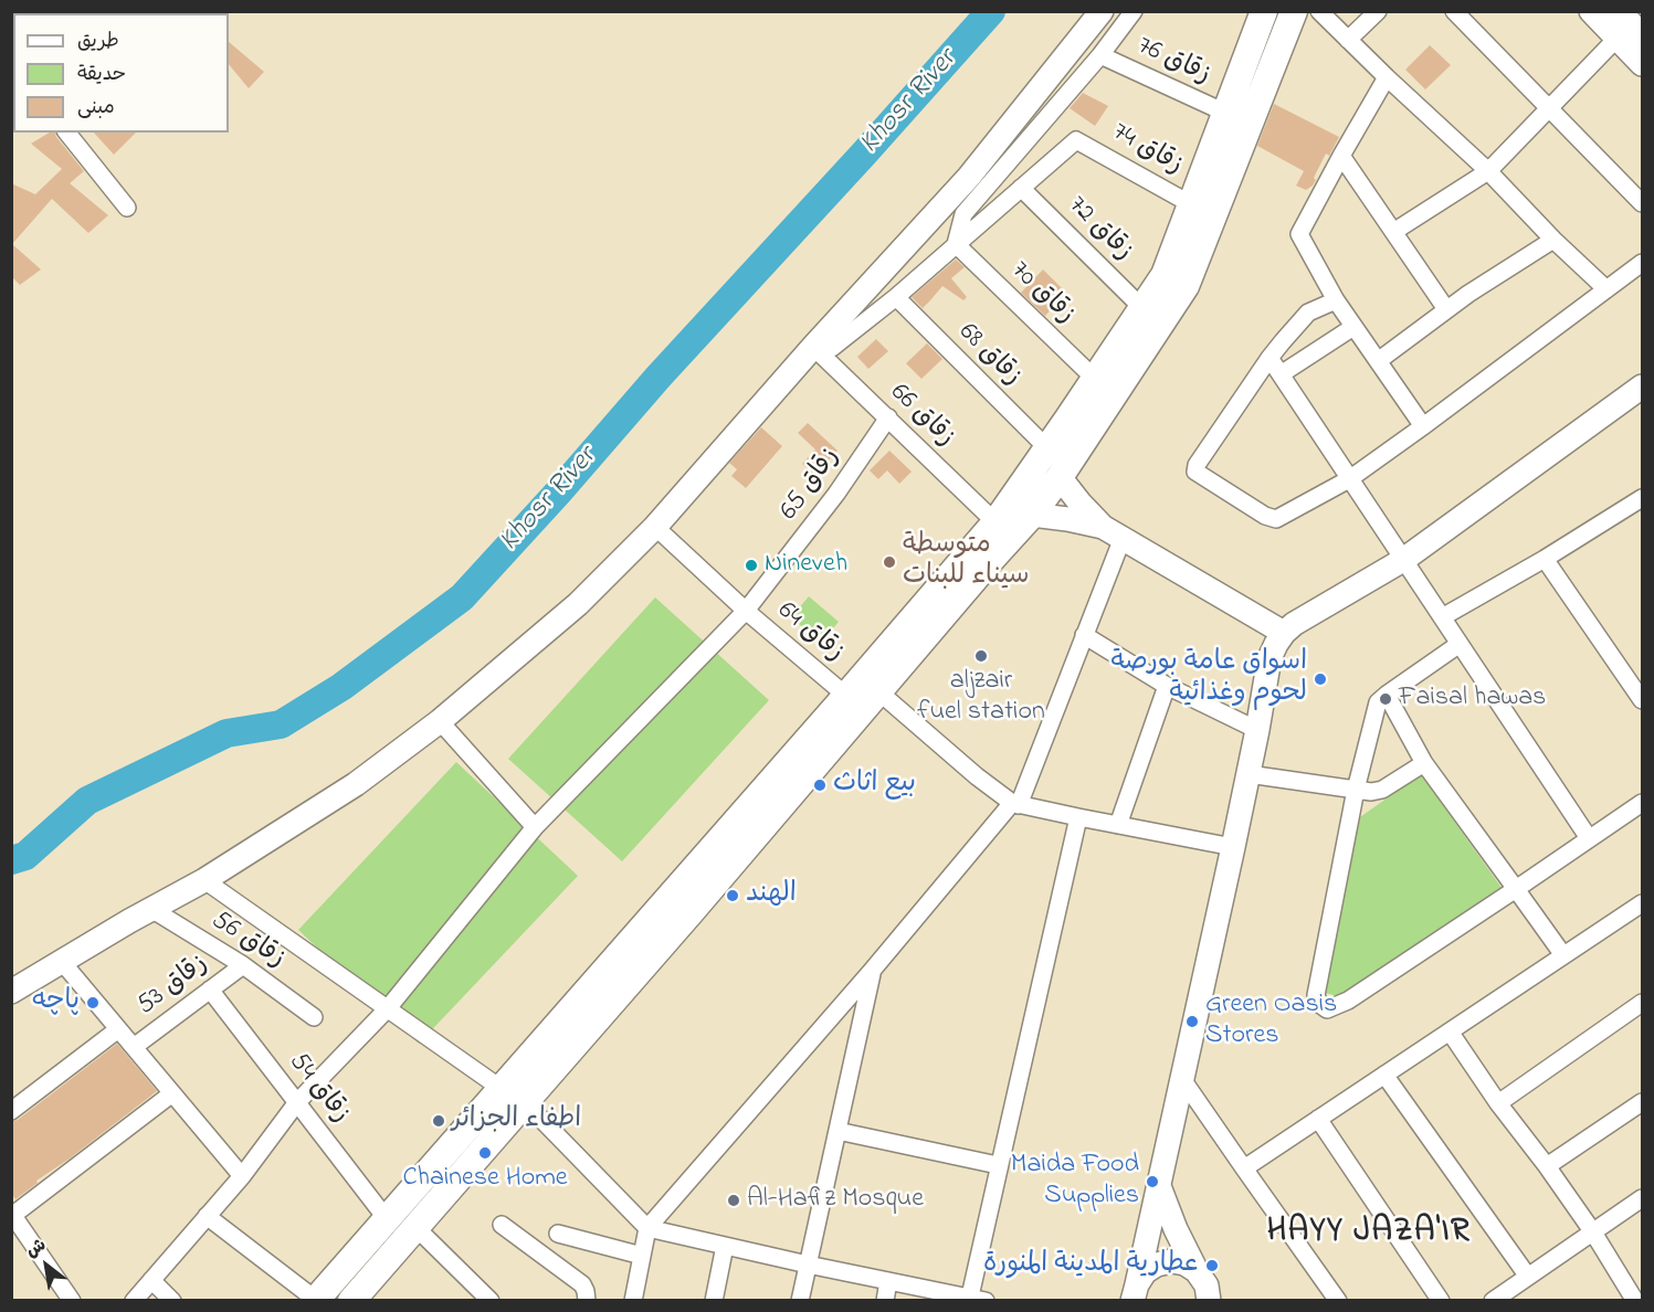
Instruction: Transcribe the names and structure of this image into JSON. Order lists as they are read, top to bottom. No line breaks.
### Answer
{"streets":{"street":["زقاق 76","زقاق 74","زقاق 72","زقاق 70","زقاق 68","زقاق 66","زقاق 65","زقاق 64","زقاق 56","زقاق 53","زقاق 54"]},"crossings":[["زقاق 74","زقاق 72"],["زقاق 66","زقاق 65"],["زقاق 65","زقاق 64"],["زقاق 65","زقاق 54"],["زقاق 56","زقاق 53"],["زقاق 53","زقاق 54"]],"districts":["HAYY JAZA'IR"],"water":["Khosr River"],"places":["متوسطة سيناء للبنات","Nineveh","aljzair fuel station","اسواق عامة بورصة لحوم وغذائية","Faisal hawas","بيع اثاث","الهند","پاچه","Green Oasis Stores","اطفاء الجزائر","Chainese Home","Maida Food Supplies","Al-Hafiz Mosque","عطارية المدينة المنورة"],"legend":["طريق","حديقة","مبنى"],"north":"top left"}
